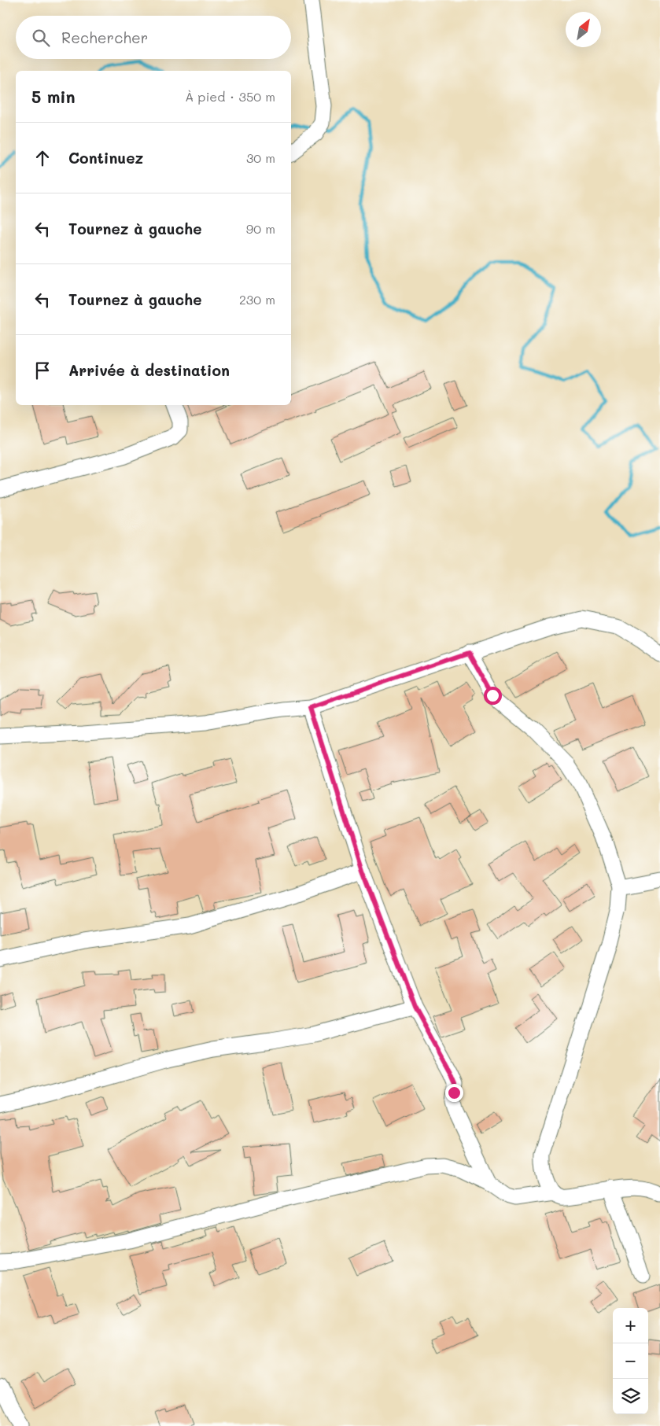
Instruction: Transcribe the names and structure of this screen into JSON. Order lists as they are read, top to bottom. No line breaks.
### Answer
{"north":"top right","page":{"search":"Rechercher","heading":["5 min","À pied · 350 m"],"list":[["Continuez","30 m"],["Tournez à gauche","90 m"],["Tournez à gauche","230 m"],"Arrivée à destination"],"map_buttons":["+","−"]}}
